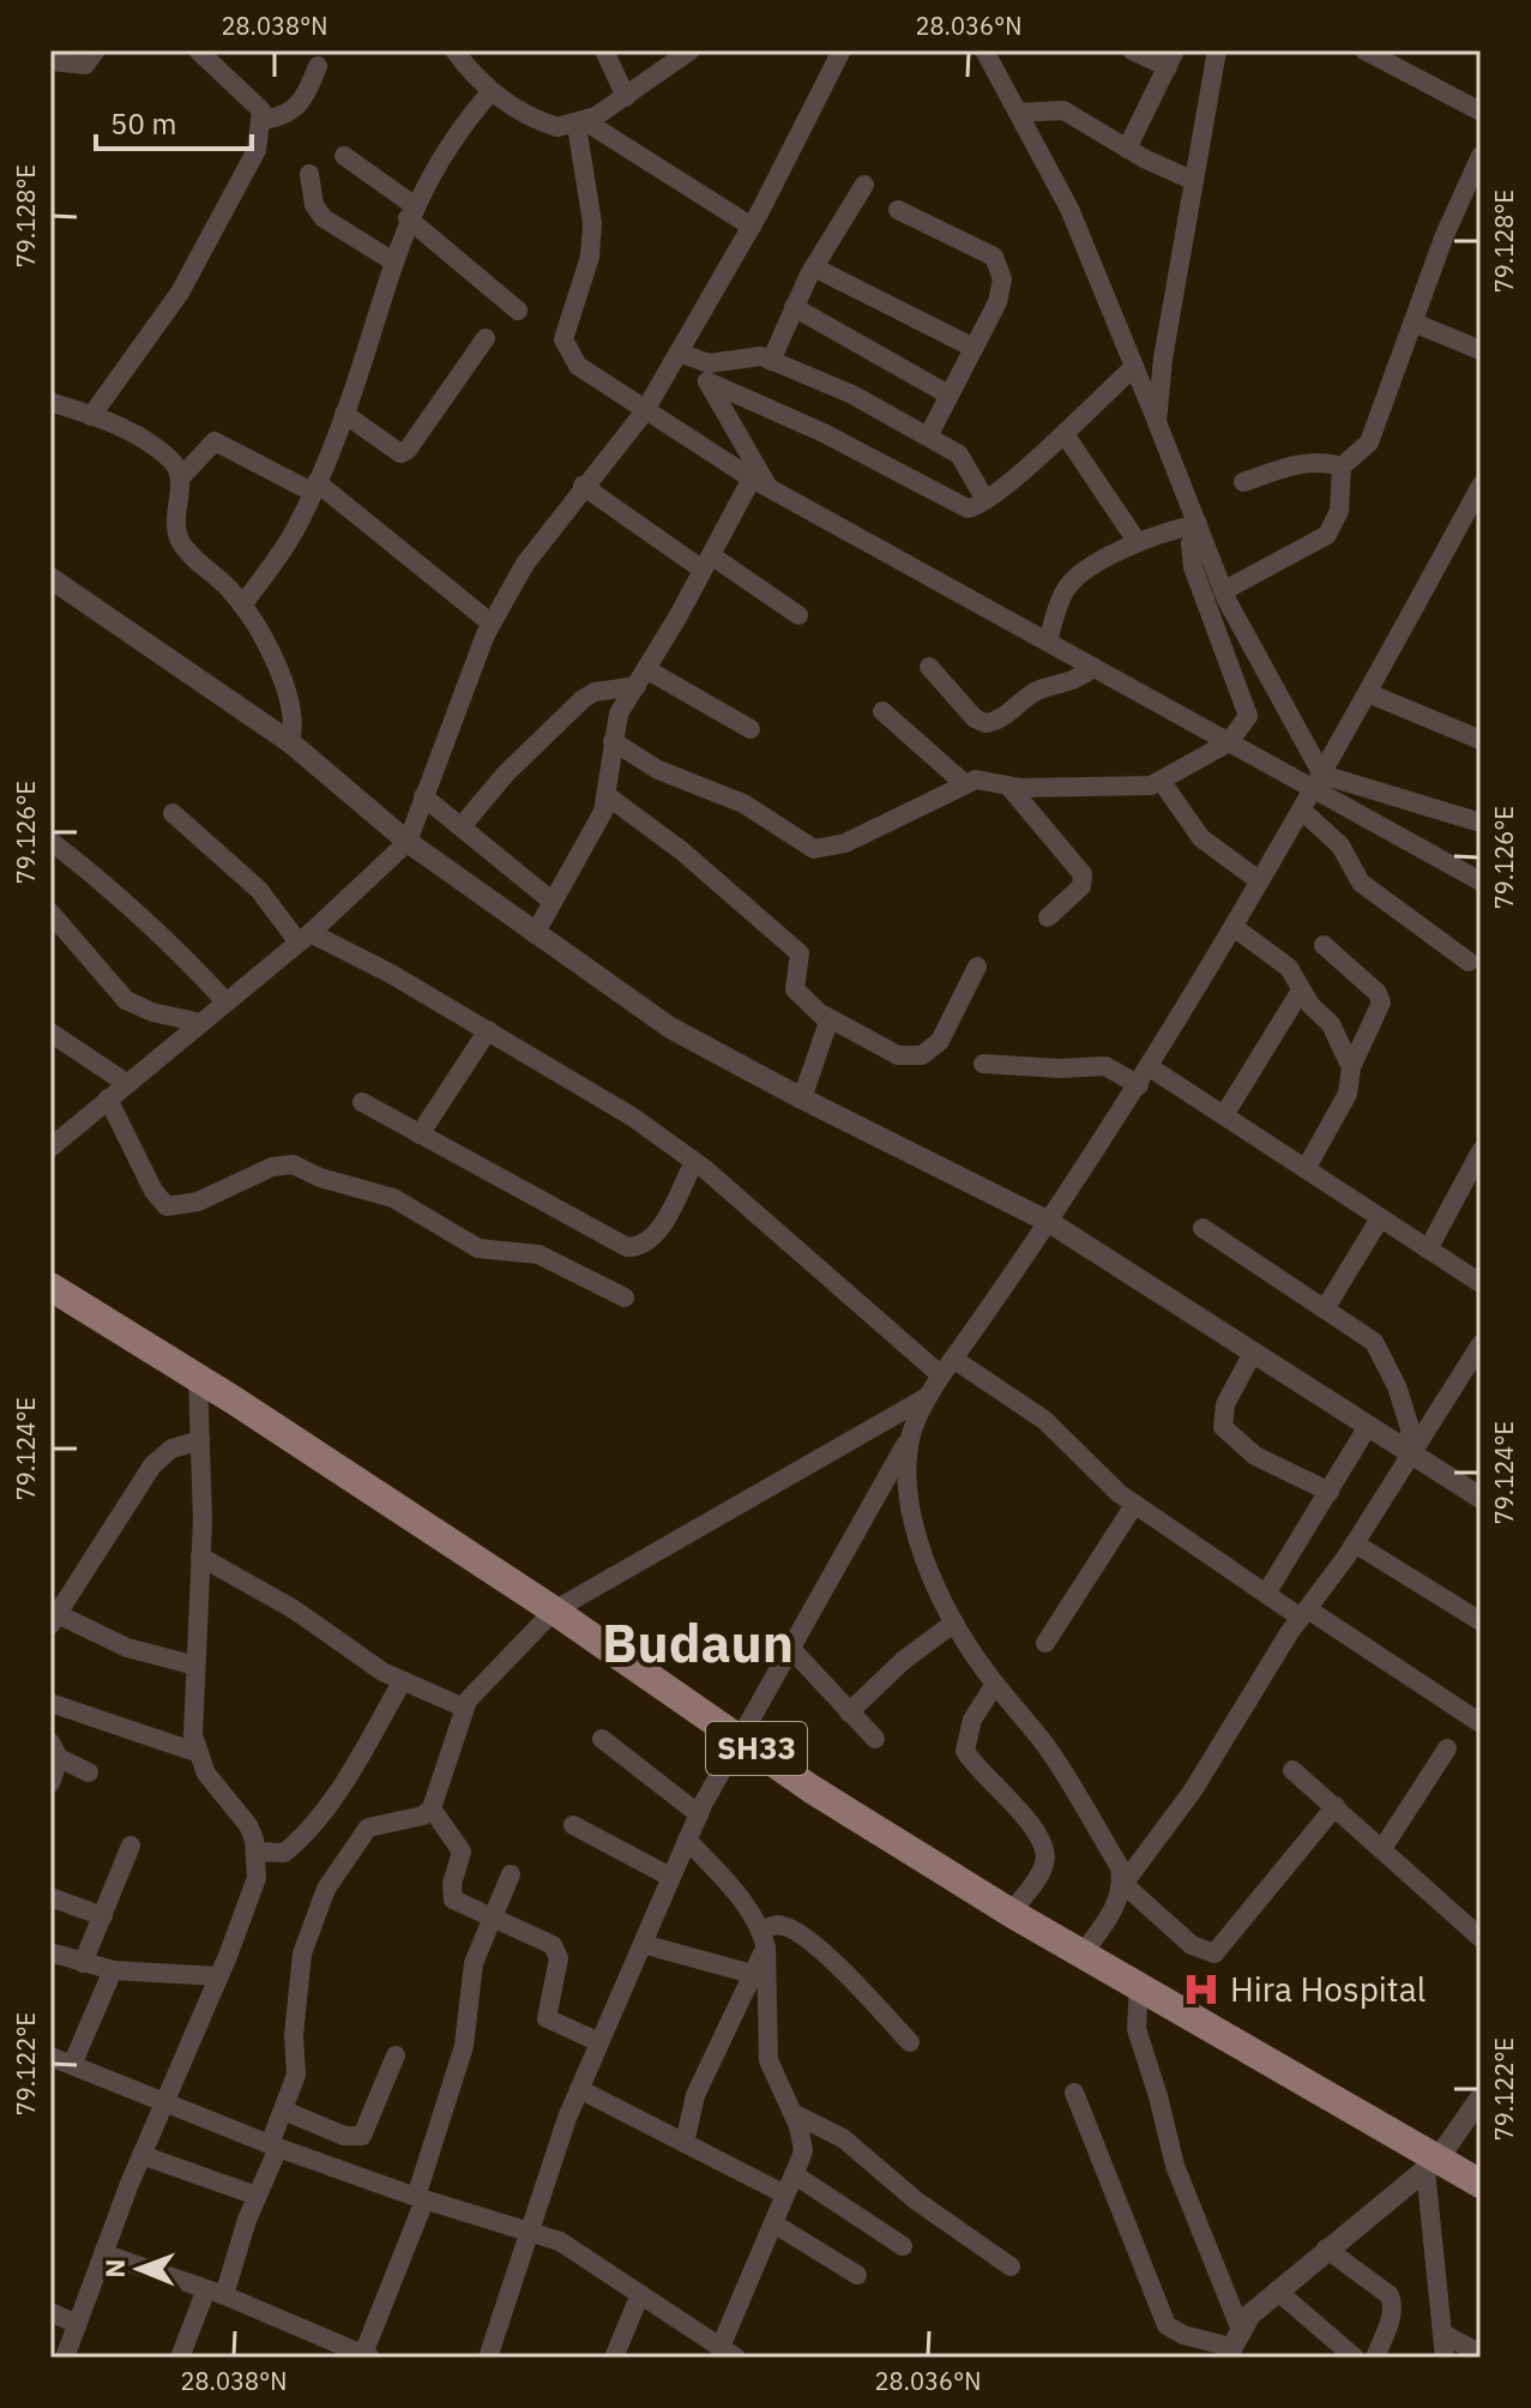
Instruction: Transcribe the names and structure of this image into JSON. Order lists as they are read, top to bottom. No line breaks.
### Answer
{"streets":{"main road":["SH33"]},"districts":["Budaun"],"places":{"hospital":["Hira Hospital"]},"scale_bar":"50 m","north":"left","coordinates":["28.038°N","28.036°N","79.128°E","79.126°E","79.124°E","79.122°E"]}
